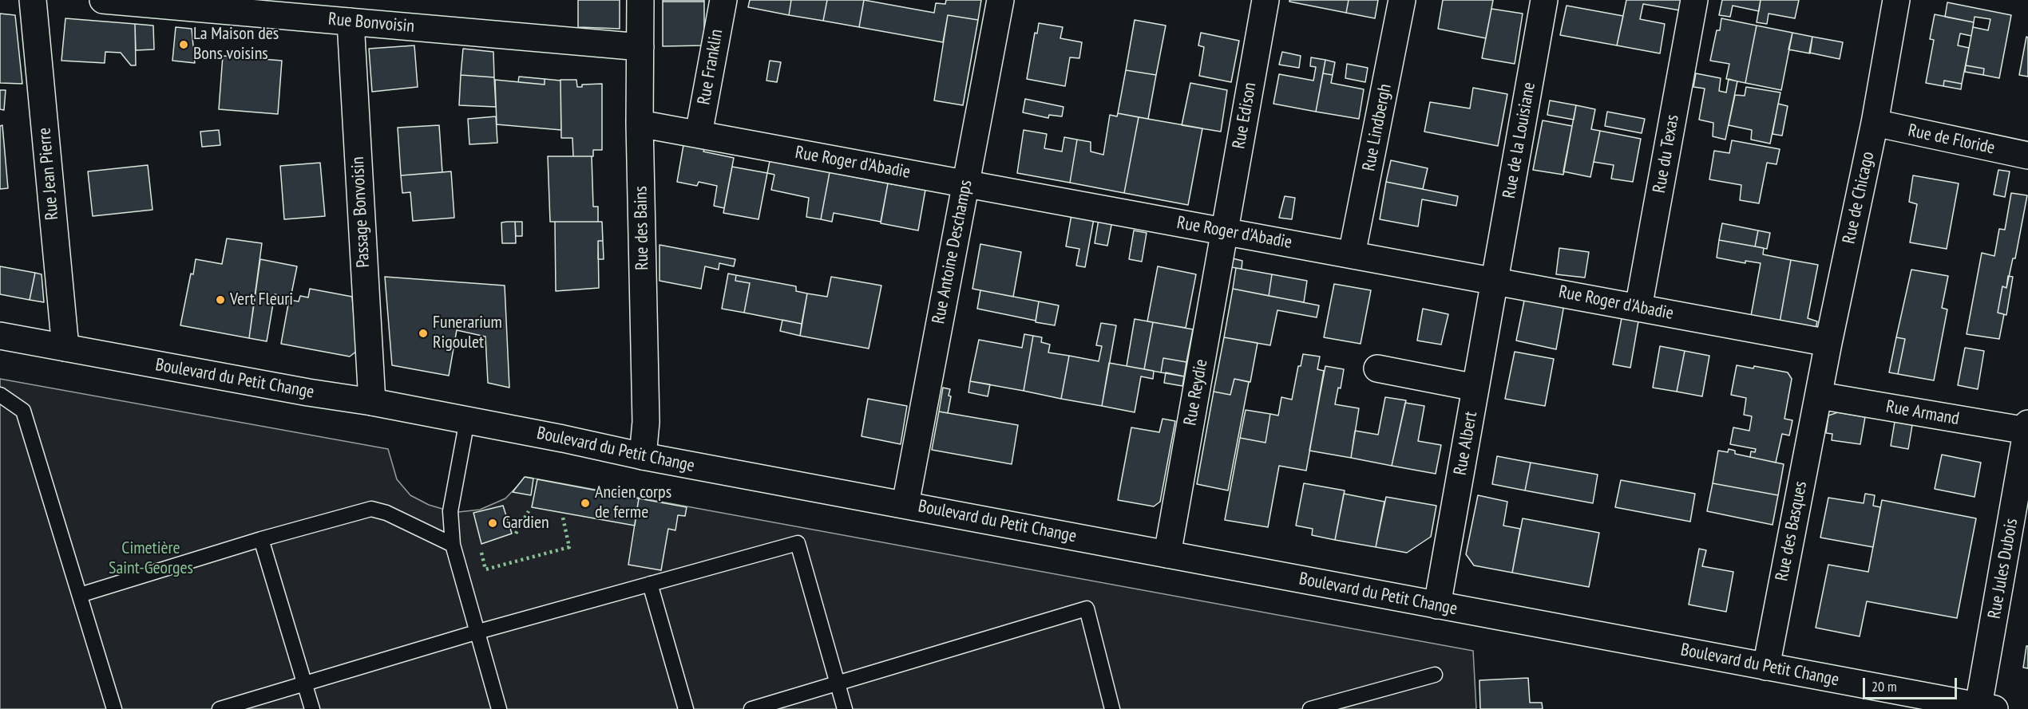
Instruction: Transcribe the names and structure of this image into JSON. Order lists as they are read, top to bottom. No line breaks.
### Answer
{"streets":{"street":["Rue Bonvoisin","Rue Franklin","Rue Edison","Rue Lindbergh","Rue de Floride","Rue de la Louisiane","Rue du Texas","Rue Roger d'Abadie","Rue Jean Pierre","Rue de Chicago","Passage Bonvoisin","Rue des Bains","Rue Antoine Deschamps","Boulevard du Petit Change","Rue Reydie","Rue Armand","Rue Albert","Rue des Basques","Rue Jules Dubois"]},"crossings":[["Rue Bonvoisin","Passage Bonvoisin"],["Rue Bonvoisin","Rue des Bains"],["Rue Franklin","Rue Roger d'Abadie"],["Rue Edison","Rue Roger d'Abadie"],["Rue Edison","Rue Reydie"],["Rue Lindbergh","Rue Roger d'Abadie"],["Rue de Floride","Rue de Chicago"],["Rue de la Louisiane","Rue Roger d'Abadie"],["Rue de la Louisiane","Rue Albert"],["Rue du Texas","Rue Roger d'Abadie"],["Rue Roger d'Abadie","Rue de Chicago"],["Rue Roger d'Abadie","Rue des Bains"],["Rue Roger d'Abadie","Rue Antoine Deschamps"],["Rue Roger d'Abadie","Rue Reydie"],["Rue Roger d'Abadie","Rue Albert"],["Rue Jean Pierre","Boulevard du Petit Change"],["Rue de Chicago","Rue Armand"],["Rue de Chicago","Rue des Basques"],["Passage Bonvoisin","Boulevard du Petit Change"],["Rue des Bains","Boulevard du Petit Change"],["Rue Antoine Deschamps","Boulevard du Petit Change"],["Boulevard du Petit Change","Rue Reydie"],["Boulevard du Petit Change","Rue Albert"],["Boulevard du Petit Change","Rue des Basques"],["Boulevard du Petit Change","Rue Jules Dubois"],["Rue Armand","Rue des Basques"],["Rue Armand","Rue Jules Dubois"]],"parks":["Cimetière Saint-Georges"],"places":["La Maison des Bons voisins","Vert Fleuri","Funerarium Rigoulet","Ancien corps de ferme","Gardien"],"scale_bar":"20 m"}
